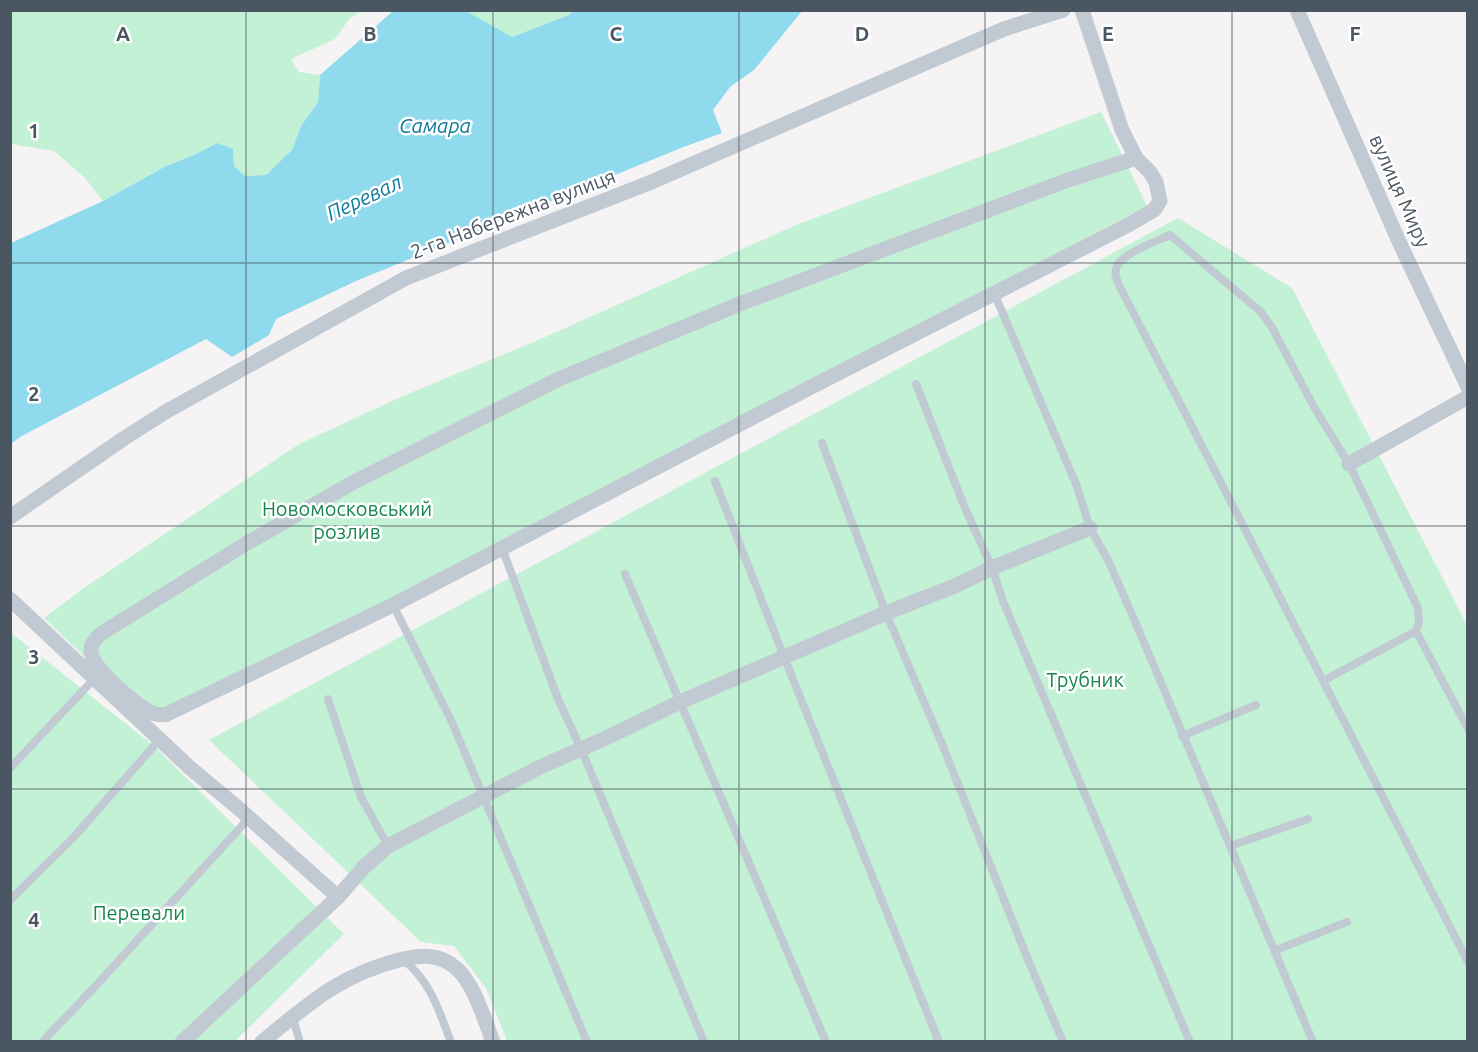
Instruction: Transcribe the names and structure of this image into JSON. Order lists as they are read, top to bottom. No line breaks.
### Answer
{"streets":{"street":["вулиця Миру","2-га Набережна вулиця"]},"water":["Самара","Перевал"],"parks":["Новомосковський розлив","Трубник","Перевали"],"grid":{"columns":["A","B","C","D","E","F"],"rows":["1","2","3","4"]}}
